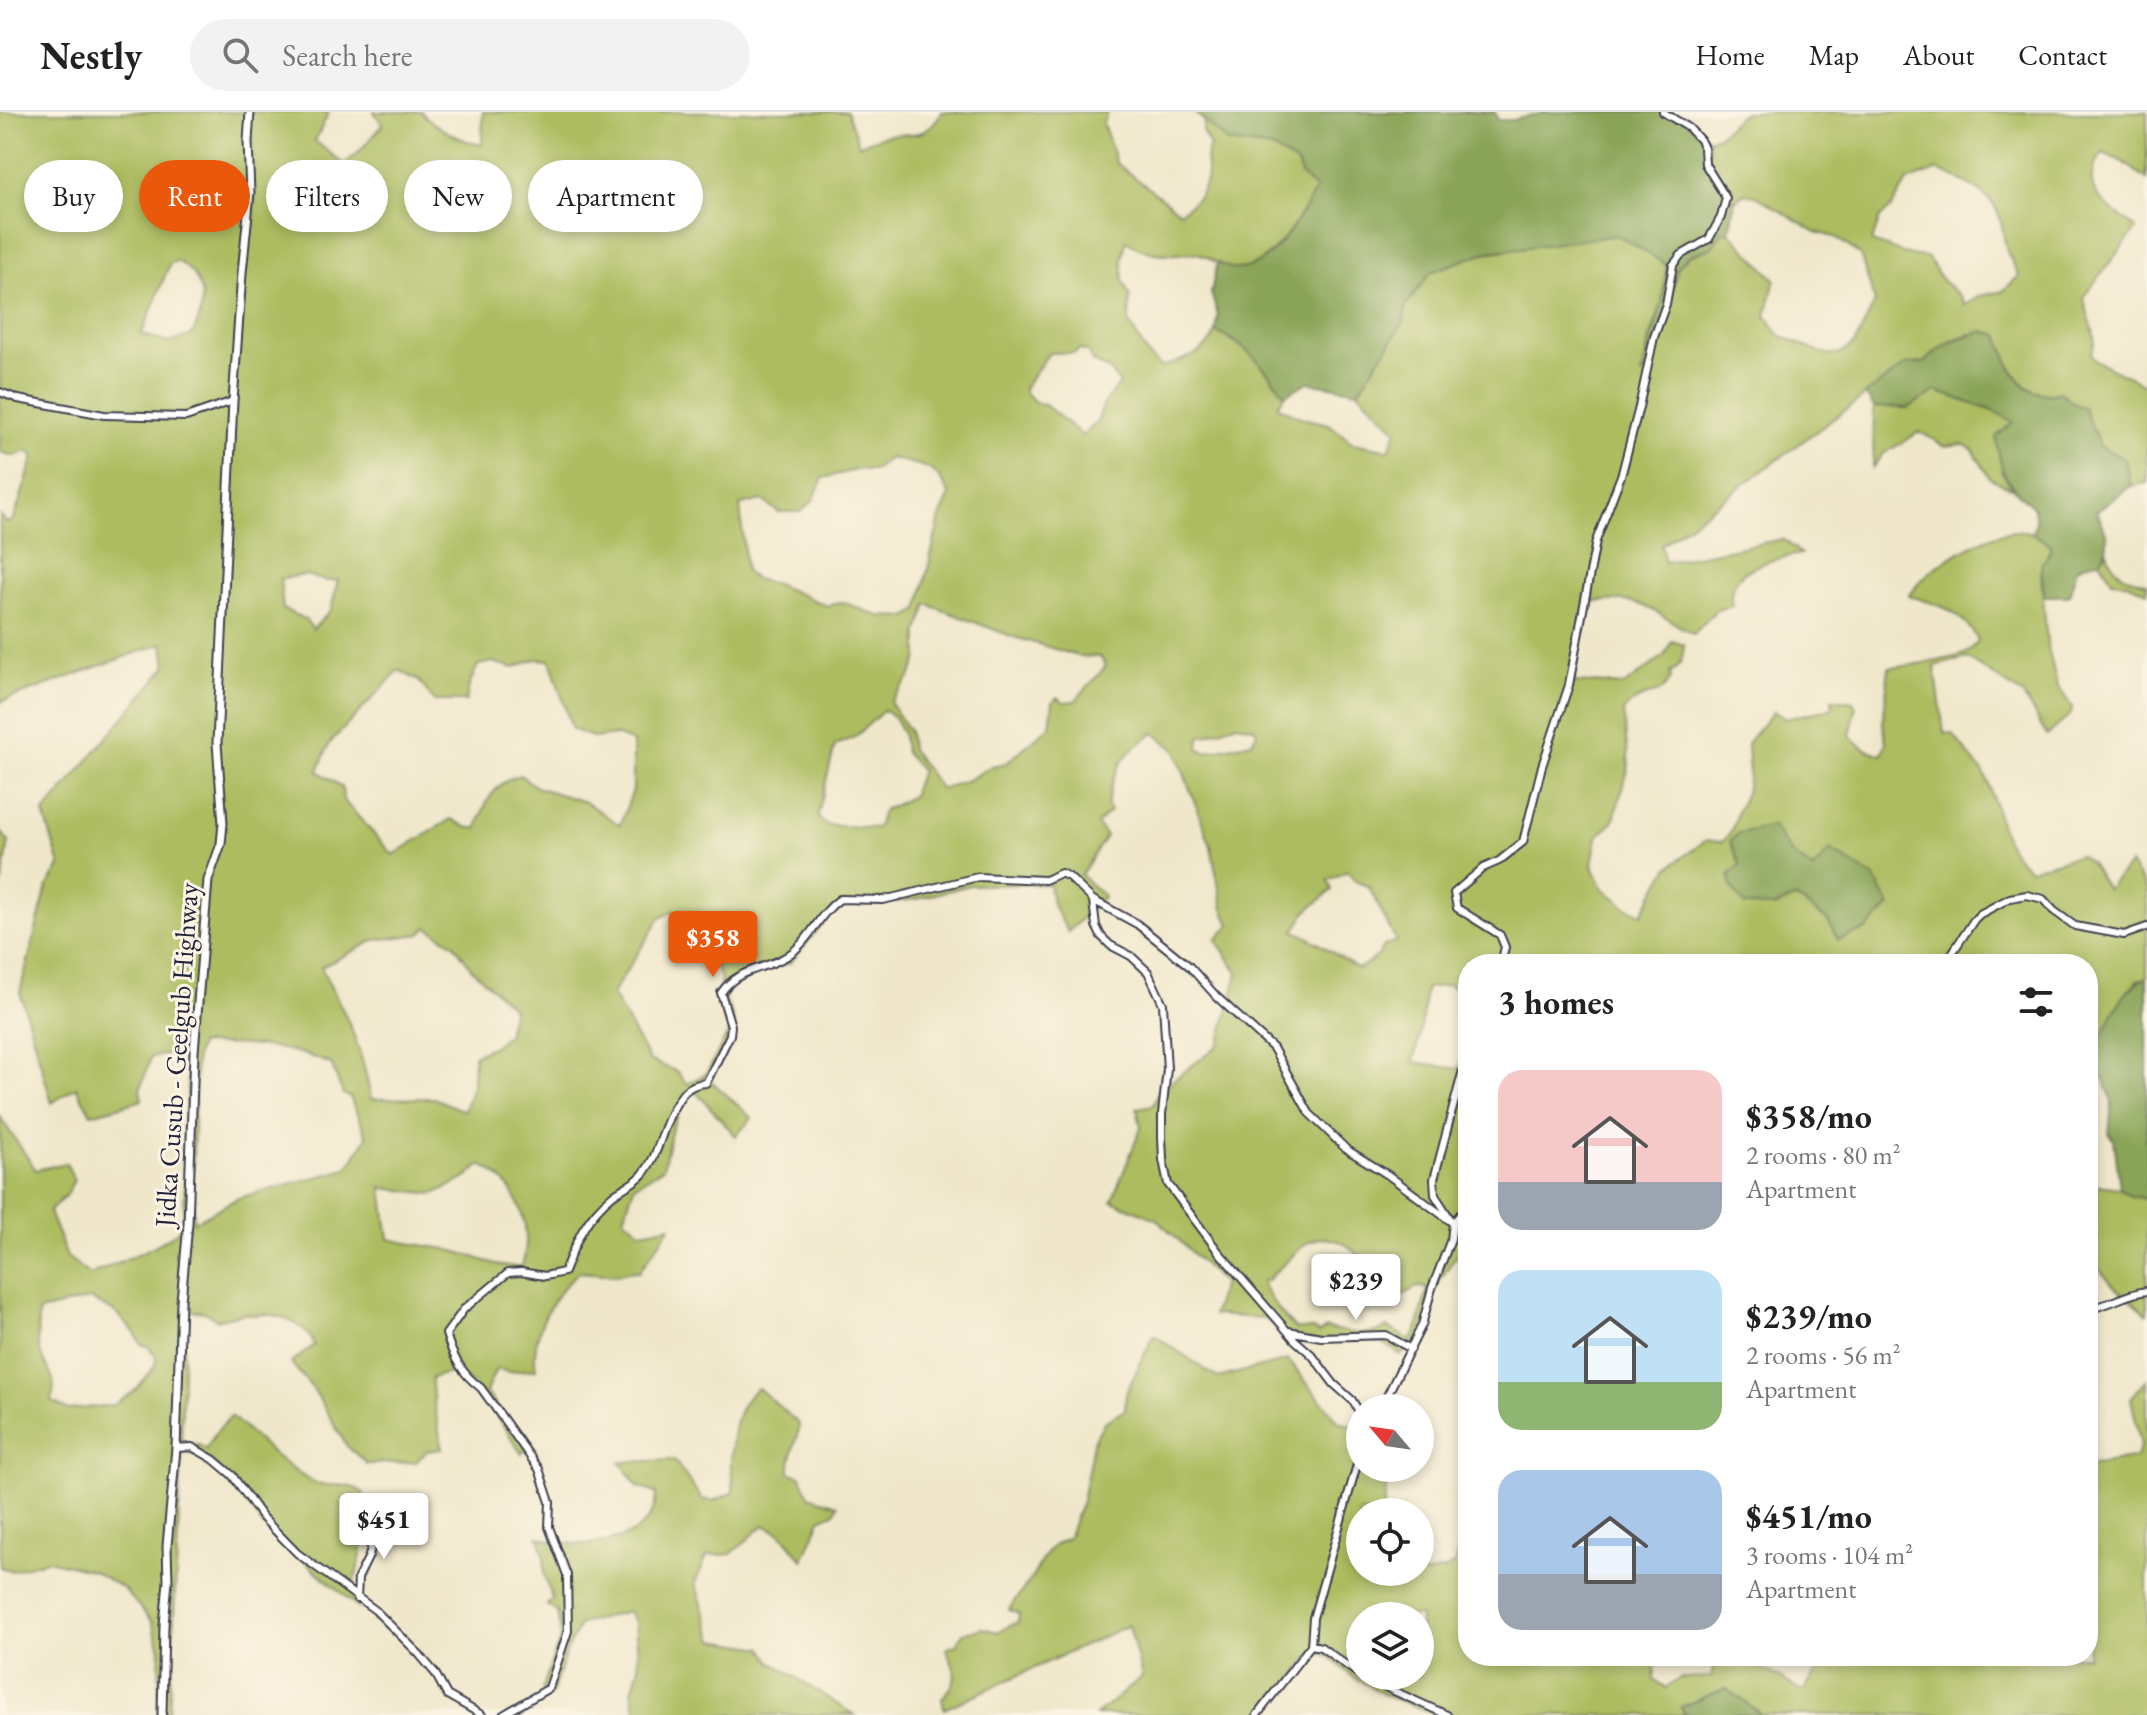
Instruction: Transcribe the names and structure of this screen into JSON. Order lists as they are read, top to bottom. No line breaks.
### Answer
{"streets":{"street":["Jidka Cusub - Geelgub Highway"]},"north":"top left","page":{"header":"Nestly","search":"Search here","nav":["Home","Map","About","Contact"],"chip":["Buy","Rent","Filters","New","Apartment"],"price":["$358","$239","$451"],"heading":"3 homes","list":[{"name":"$358/mo","note":"2 rooms · 80 m² · Apartment"},{"name":"$239/mo","note":"2 rooms · 56 m² · Apartment"},{"name":"$451/mo","note":"3 rooms · 104 m² · Apartment"}]}}
